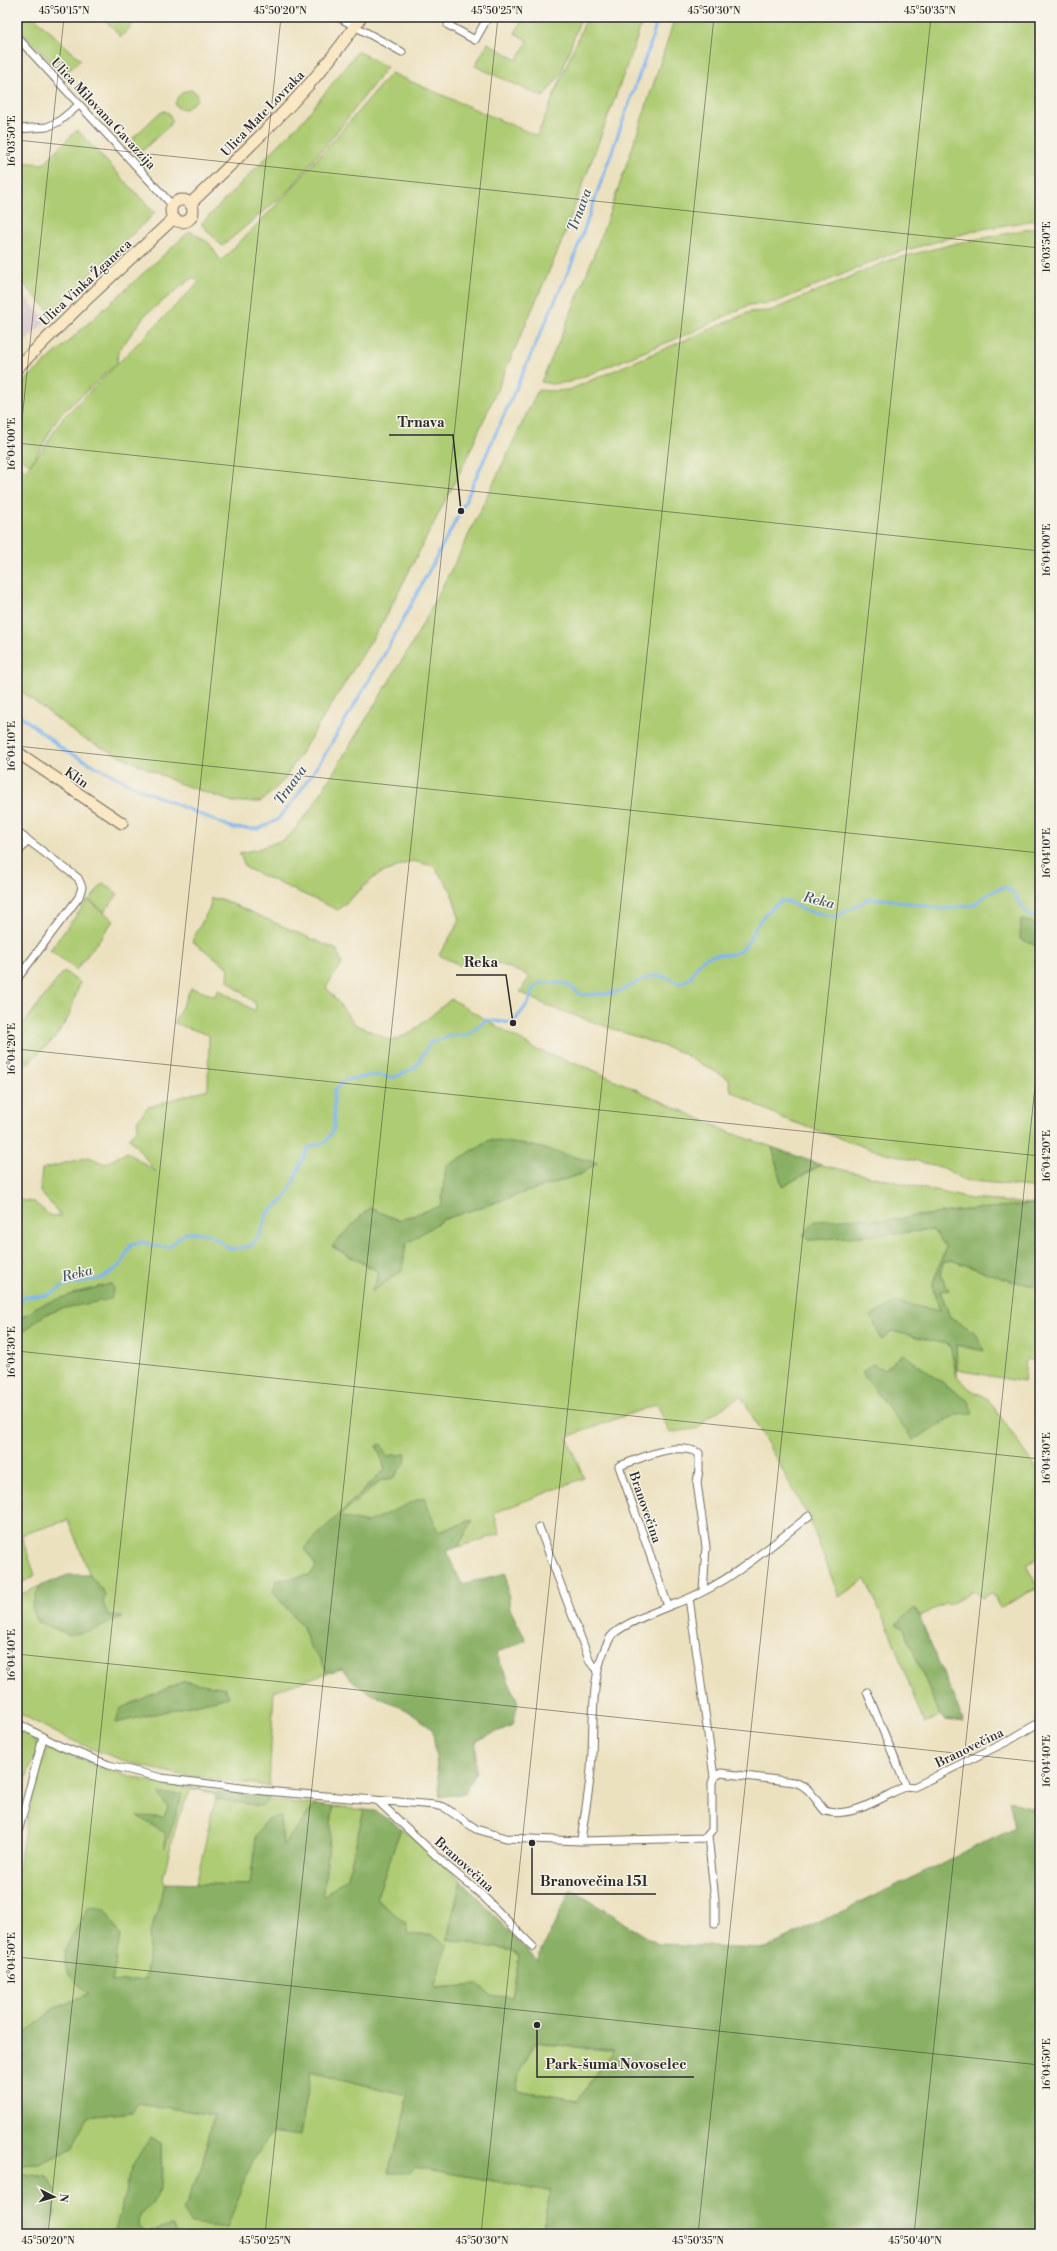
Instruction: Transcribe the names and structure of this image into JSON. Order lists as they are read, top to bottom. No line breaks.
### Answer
{"streets":{"street":["Ulica Milovana Gavazzija","Ulica Mate Lovraka","Ulica Vinka Žganeca","Klin","Branovečina"]},"crossings":[["Ulica Milovana Gavazzija","Ulica Mate Lovraka"],["Ulica Milovana Gavazzija","Ulica Vinka Žganeca"],["Ulica Mate Lovraka","Ulica Vinka Žganeca"]],"water":["Trnava","Reka"],"places":["Trnava","Reka","Branovečina 151","Park-šuma Novoselec"],"north":"right","coordinates":["45°50'15\"N","45°50'20\"N","45°50'25\"N","45°50'30\"N","45°50'35\"N","16°03'50\"E","16°04'00\"E","16°04'10\"E","16°04'20\"E","16°04'30\"E","16°04'40\"E","16°04'50\"E","45°50'40\"N"]}
